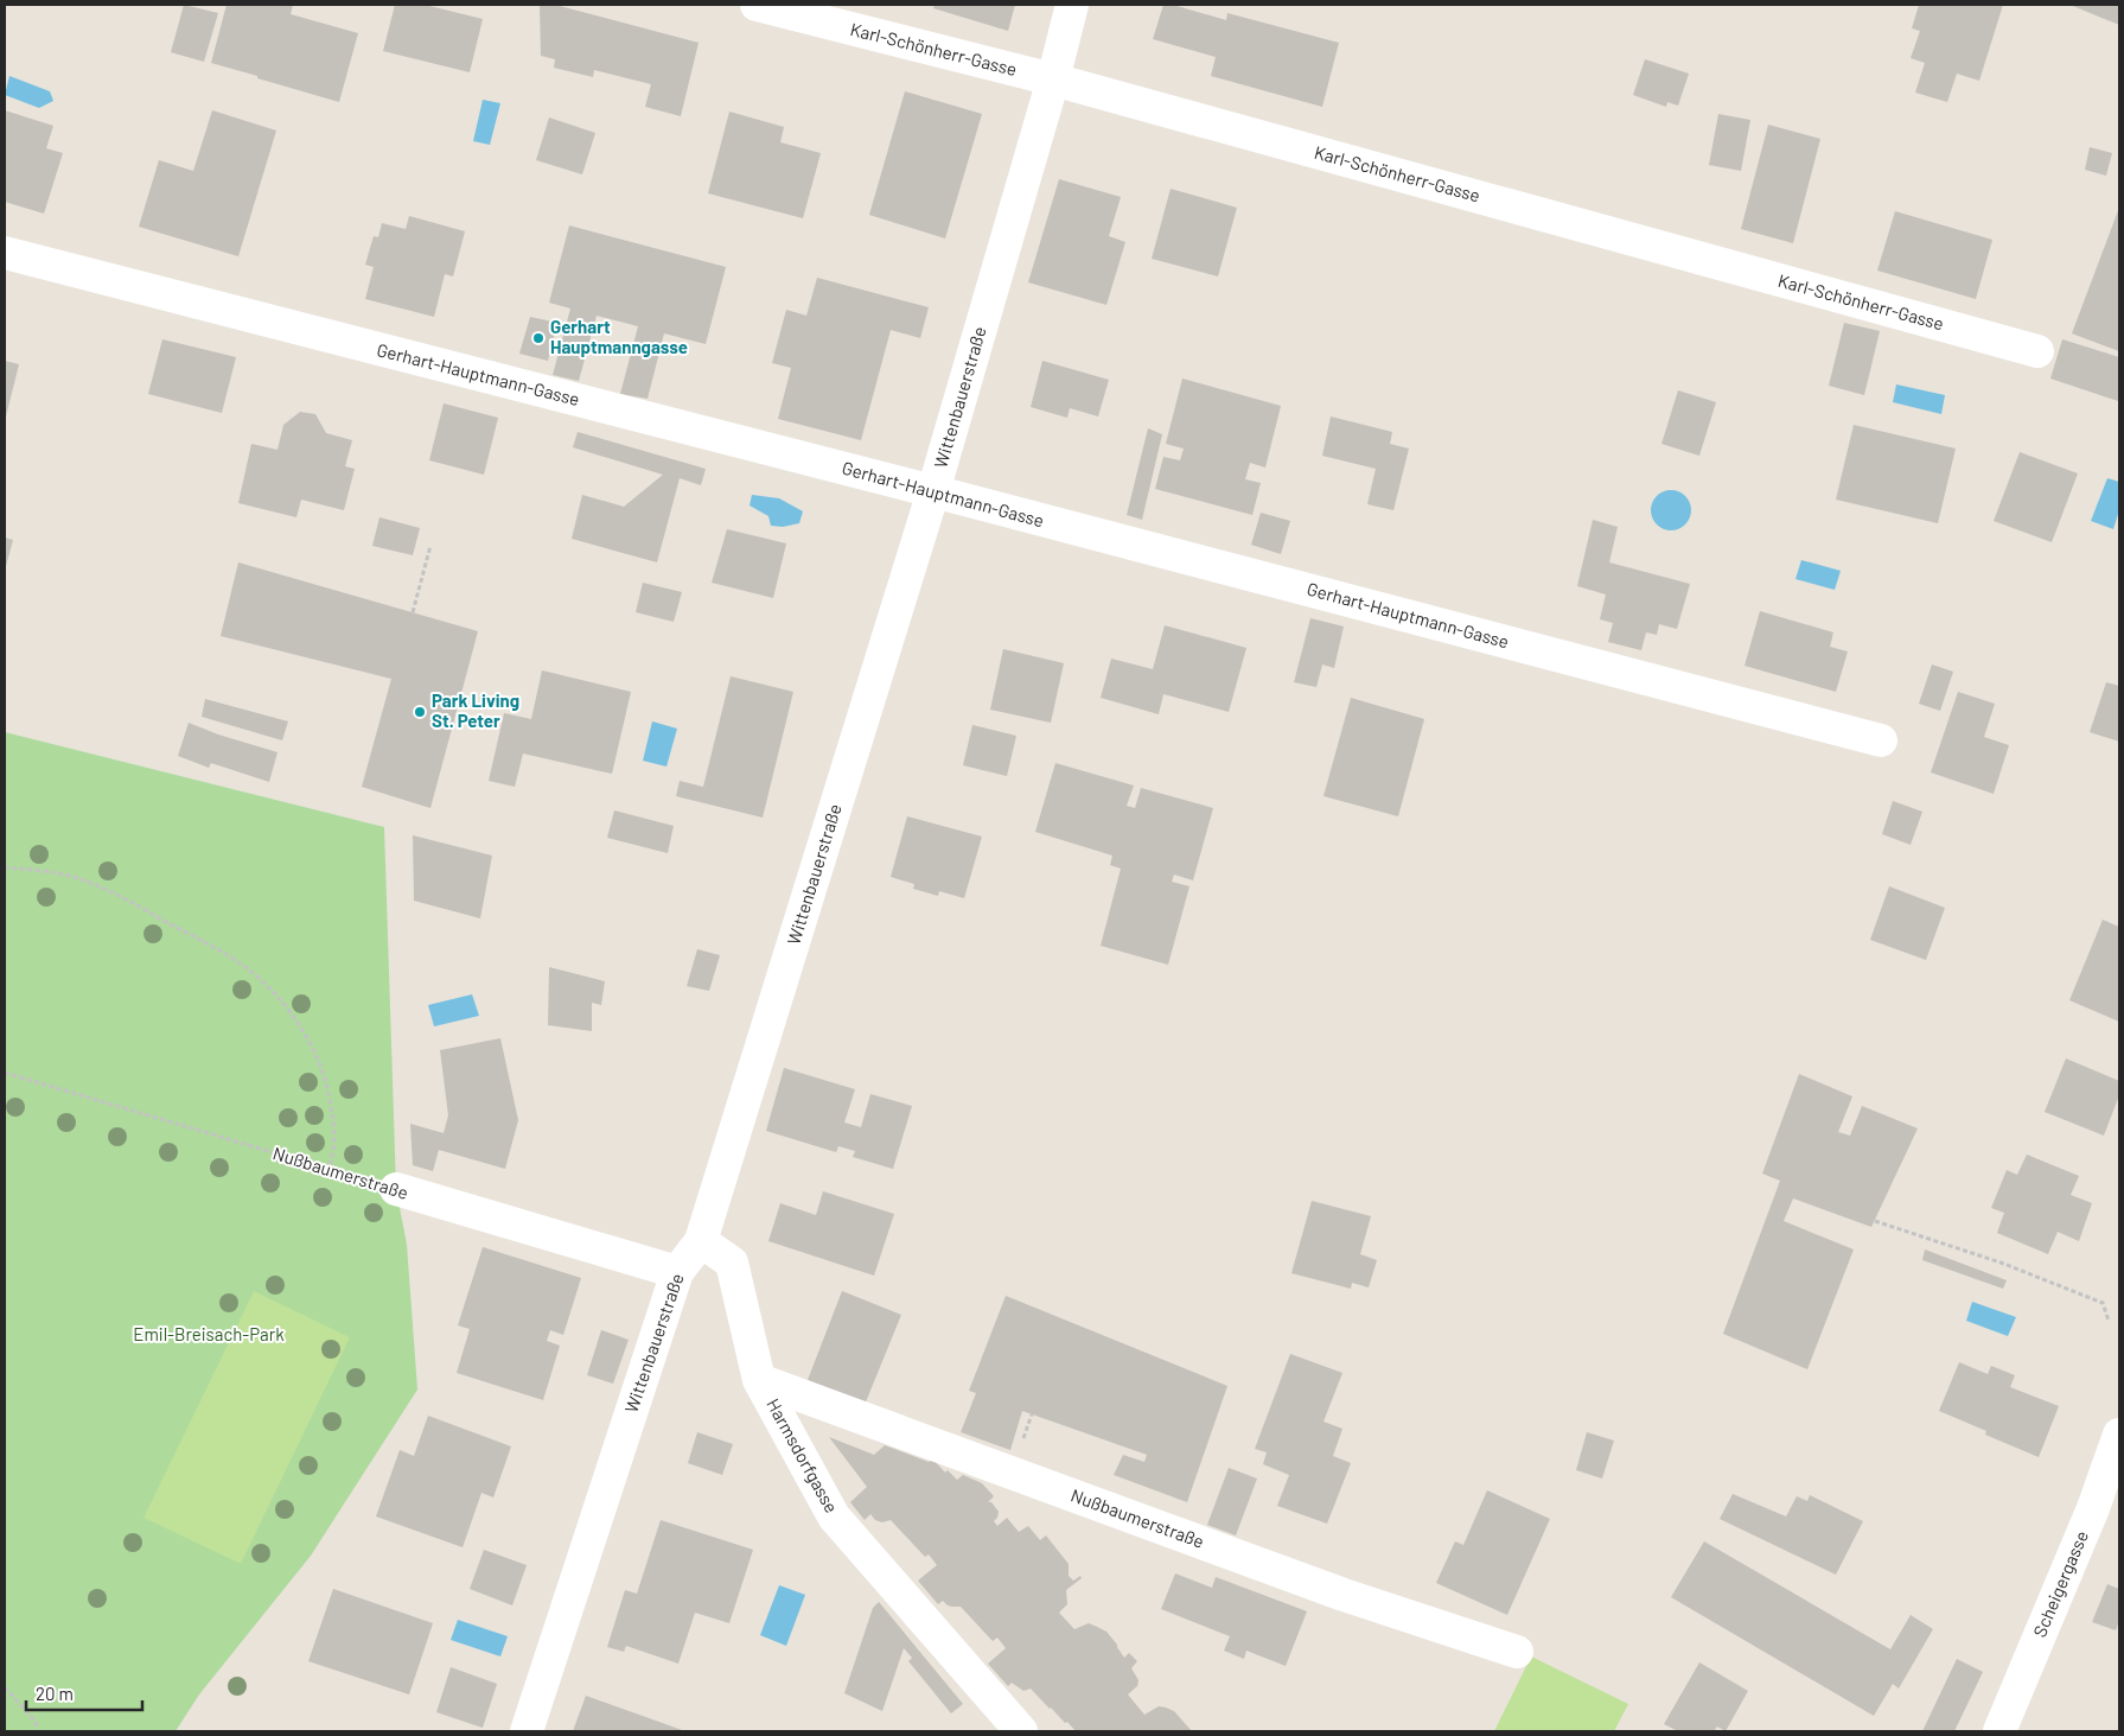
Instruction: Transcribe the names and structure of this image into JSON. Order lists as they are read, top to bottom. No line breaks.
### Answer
{"streets":{"street":["Karl-Schönherr-Gasse","Gerhart-Hauptmann-Gasse","Wittenbauerstraße","Nußbaumerstraße","Harmsdorfgasse","Scheigergasse"]},"crossings":[["Karl-Schönherr-Gasse","Wittenbauerstraße"],["Gerhart-Hauptmann-Gasse","Wittenbauerstraße"],["Wittenbauerstraße","Nußbaumerstraße"],["Wittenbauerstraße","Harmsdorfgasse"],["Nußbaumerstraße","Harmsdorfgasse"]],"parks":["Emil-Breisach-Park"],"places":["Gerhart Hauptmanngasse","Park Living St. Peter"],"scale_bar":"20 m"}
